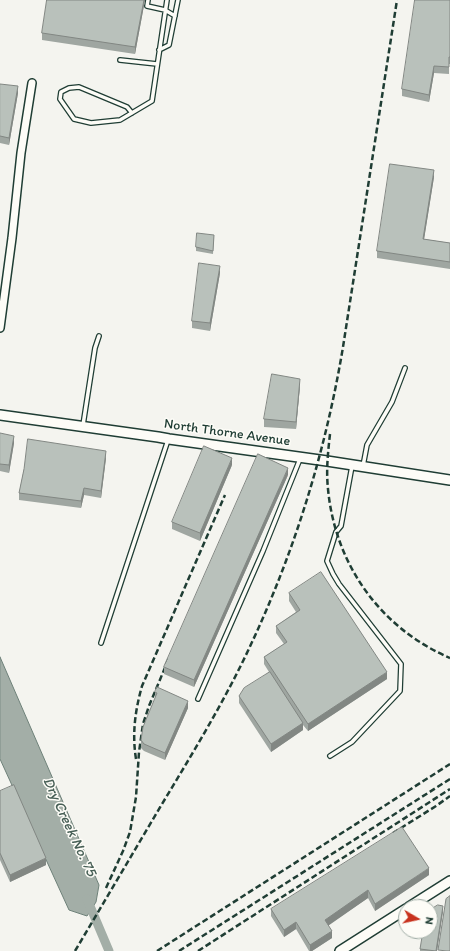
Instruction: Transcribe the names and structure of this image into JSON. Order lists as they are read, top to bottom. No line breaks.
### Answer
{"streets":{"street":["North Thorne Avenue"]},"water":["Dry Creek No. 75"],"north":"right"}
